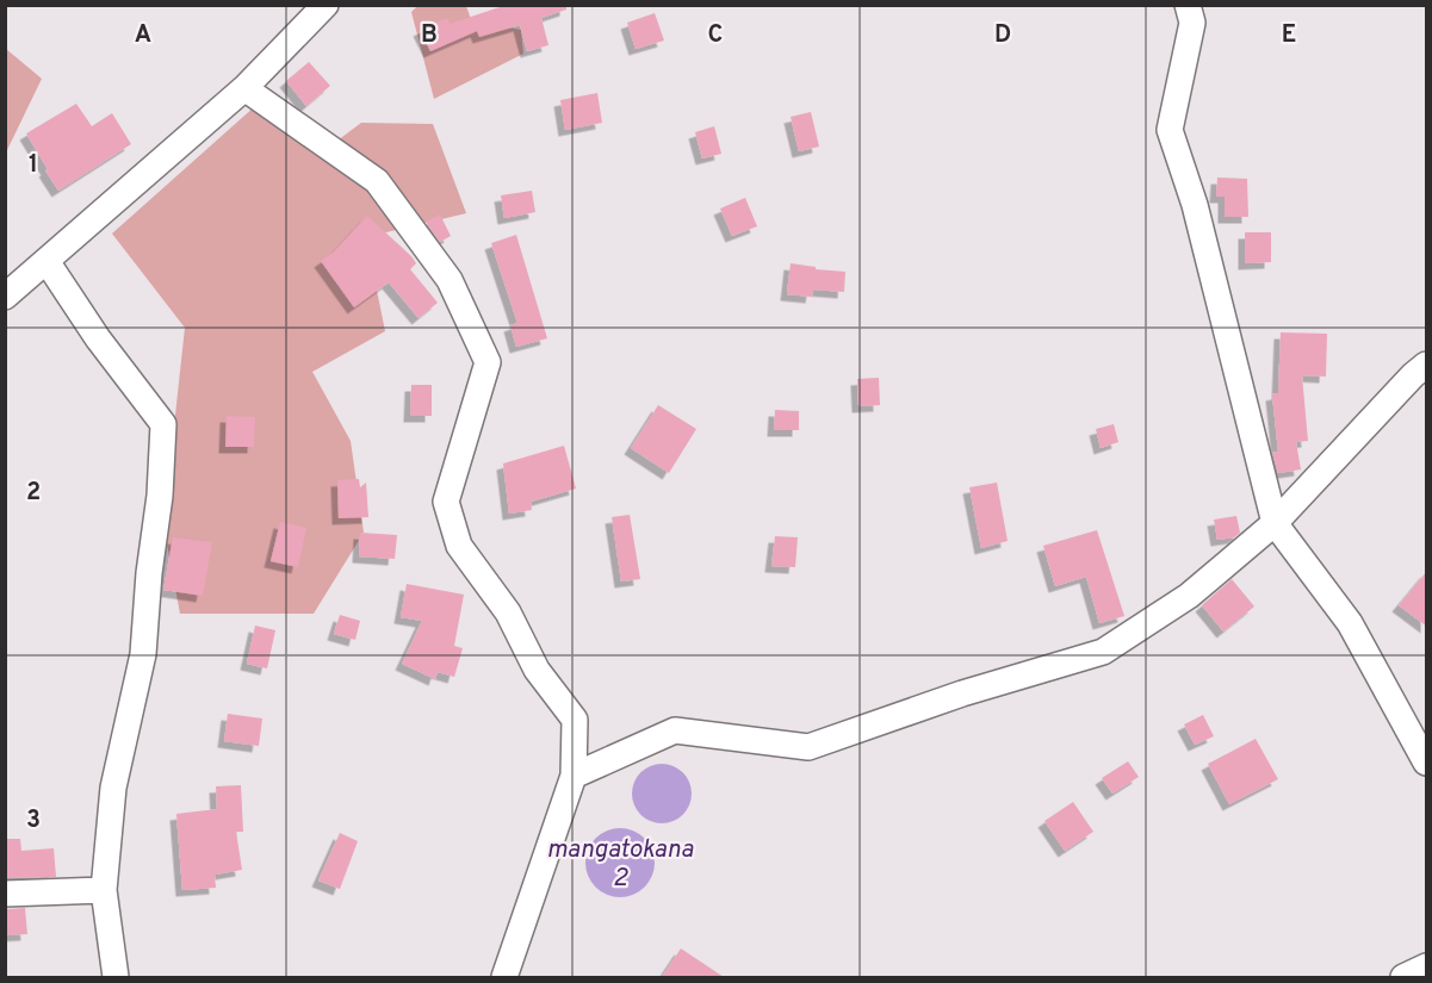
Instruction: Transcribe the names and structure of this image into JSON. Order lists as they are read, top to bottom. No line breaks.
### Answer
{"water":["mangatokana 2"],"grid":{"columns":["A","B","C","D","E"],"rows":["1","2","3"]}}
